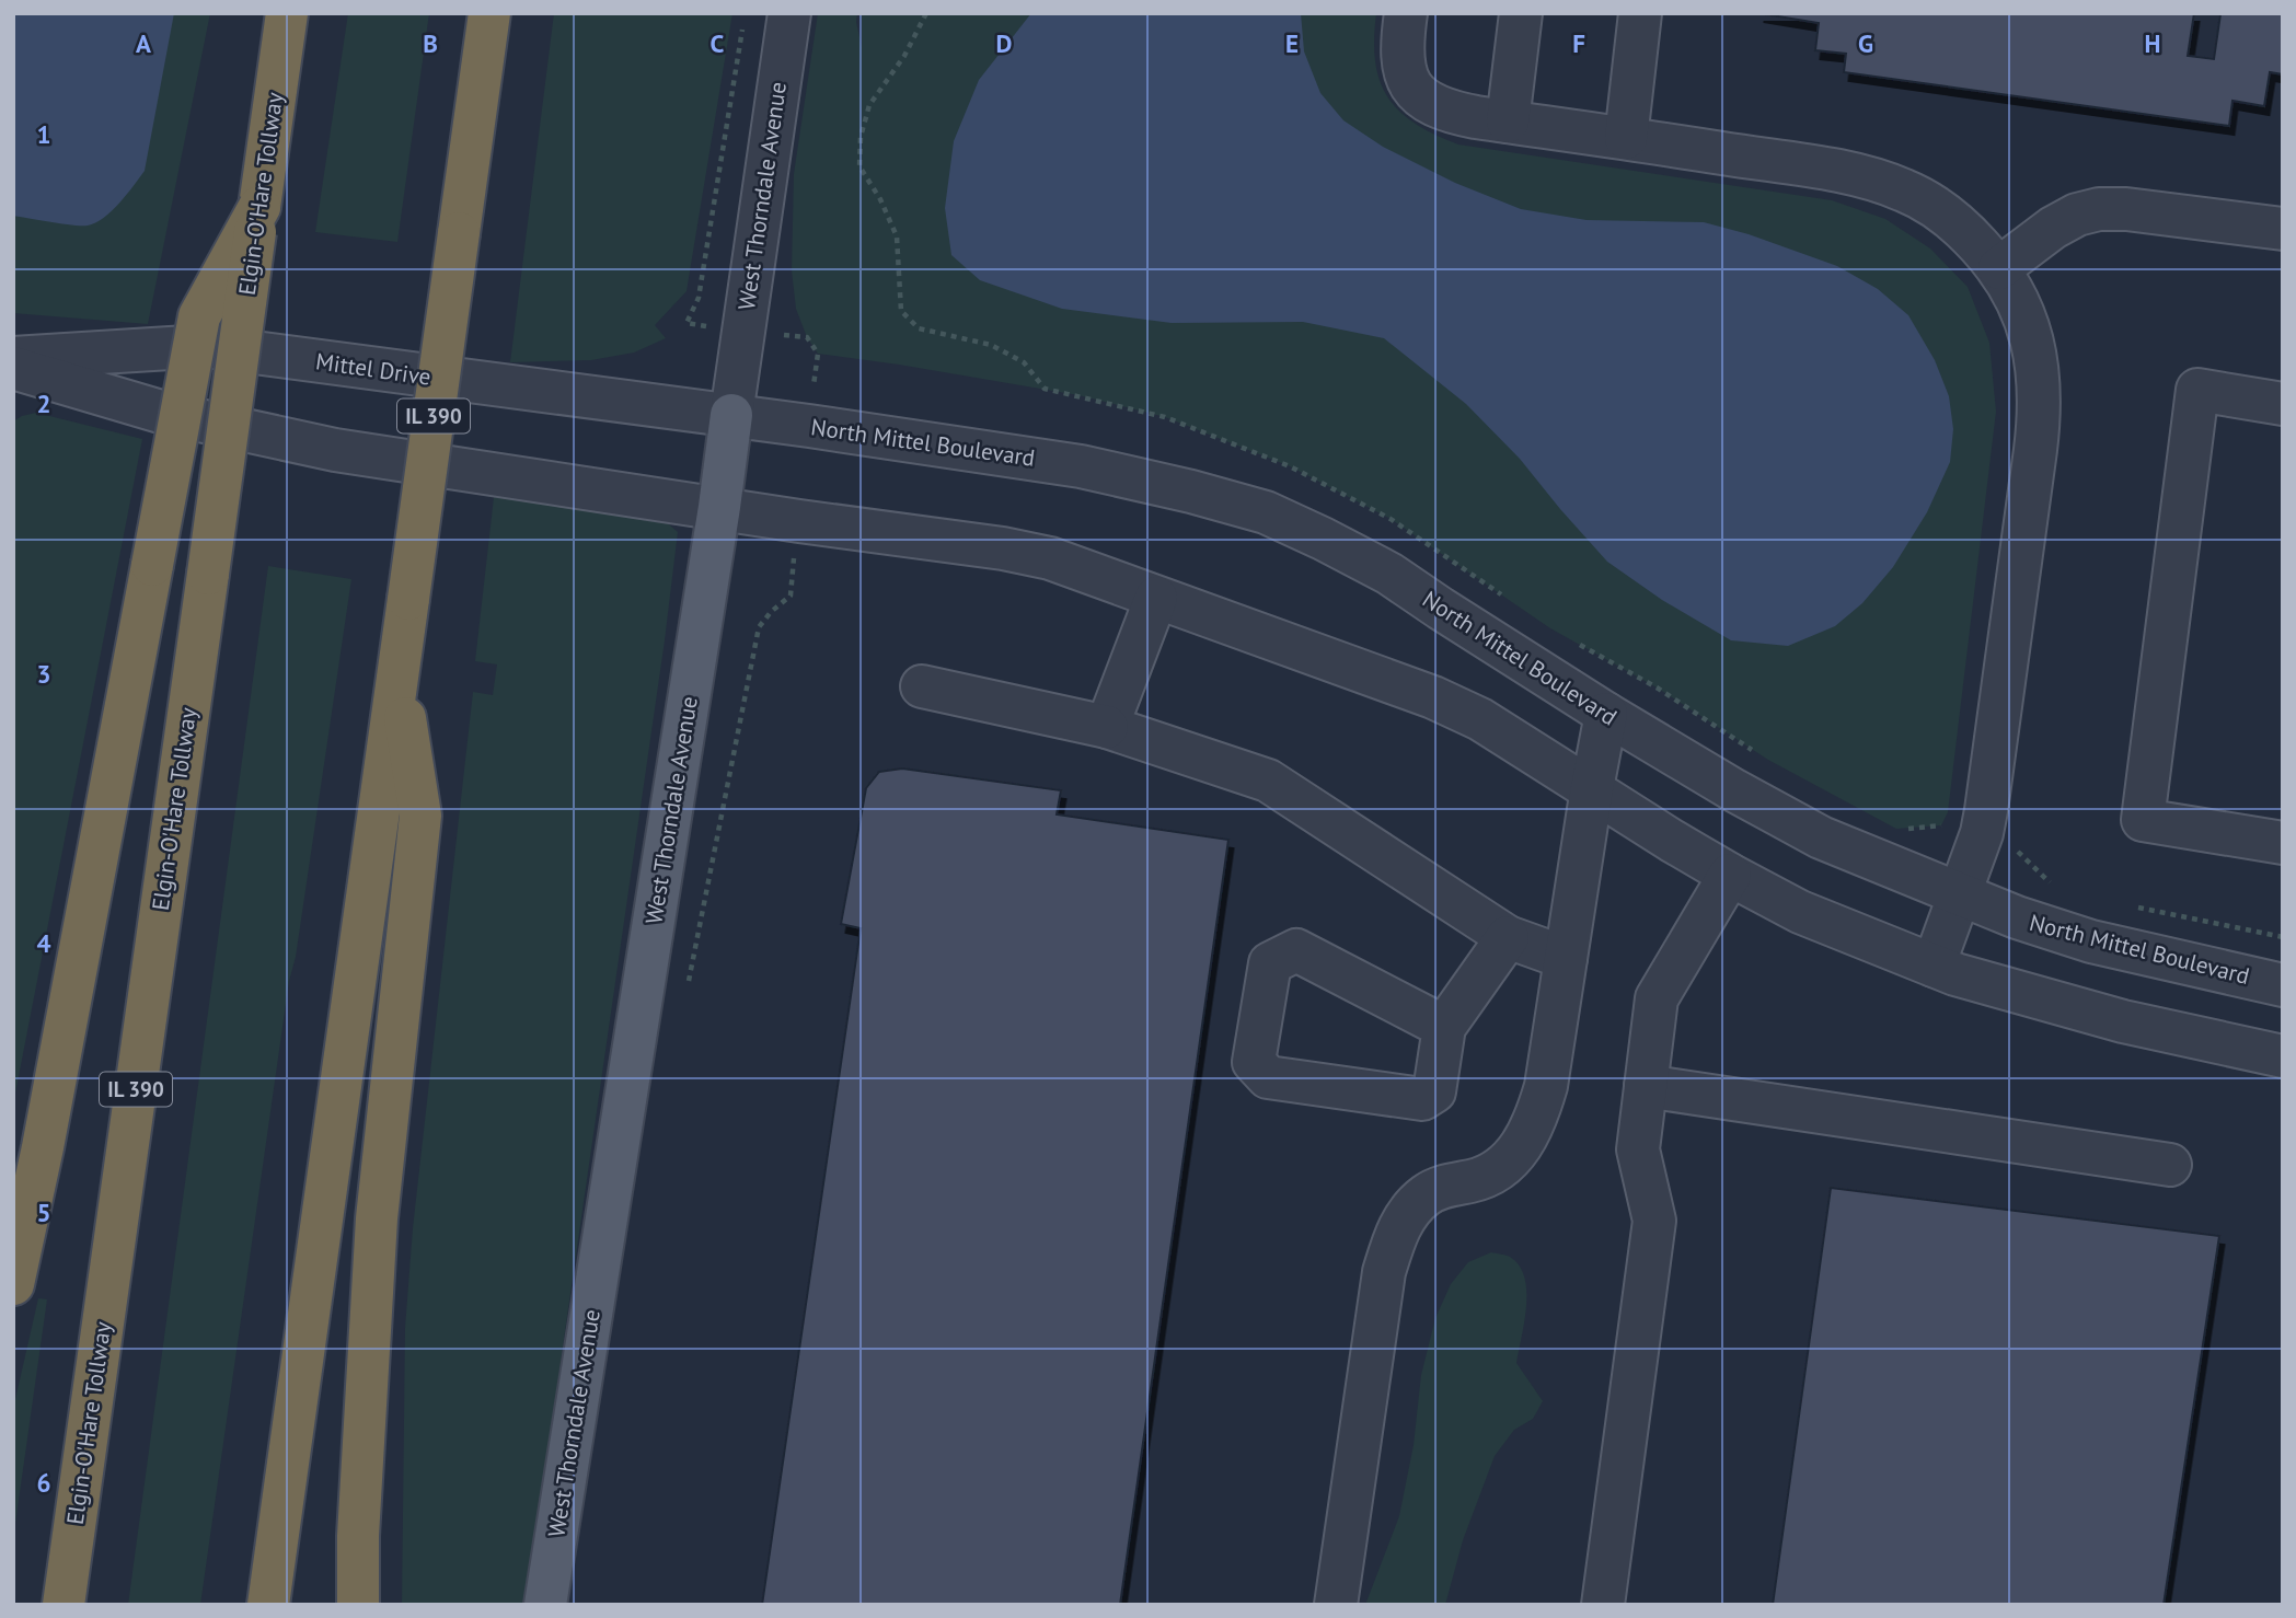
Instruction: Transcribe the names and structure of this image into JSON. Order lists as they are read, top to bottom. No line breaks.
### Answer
{"streets":{"highway":["Elgin-O'Hare Tollway","IL 390"],"main road":["West Thorndale Avenue"],"street":["Mittel Drive","North Mittel Boulevard"]},"crossings":[["West Thorndale Avenue","Mittel Drive"],["West Thorndale Avenue","North Mittel Boulevard"],["Mittel Drive","North Mittel Boulevard"]],"grid":{"columns":["A","B","C","D","E","F","G","H"],"rows":["1","2","3","4","5","6"]}}
